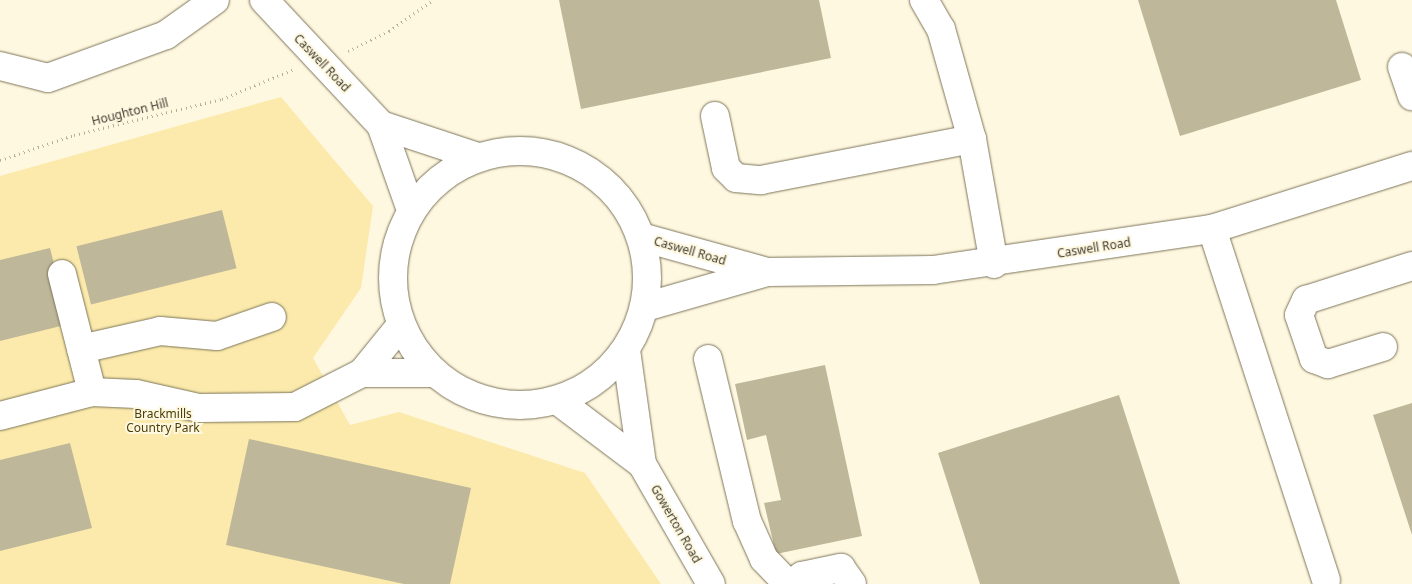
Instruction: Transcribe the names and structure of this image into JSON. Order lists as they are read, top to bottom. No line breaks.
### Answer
{"streets":{"street":["Caswell Road","Gowerton Road"],"path":["Houghton Hill"]},"parks":["Brackmills Country Park"]}
